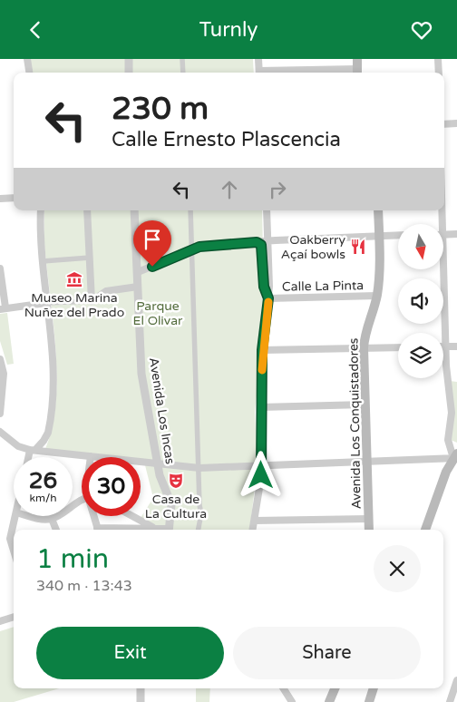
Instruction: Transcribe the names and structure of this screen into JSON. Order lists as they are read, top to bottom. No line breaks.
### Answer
{"streets":{"main road":["Avenida Los Conquistadores"],"street":["Calle La Pinta","Avenida Los Incas"]},"crossings":[["Calle La Pinta","Avenida Los Conquistadores"]],"parks":["Parque El Olivar"],"places":{"restaurant":["Oakberry Açaí bowls"],"museum":["Museo Marina Nuñez del Prado"],"theatre":["Casa de La Cultura"]},"north":"bottom","page":{"header":"Turnly","turn":["230 m","Calle Ernesto Plascencia"],"speed":"26 km/h","limit":"30","heading":["1 min","340 m · 13:43"],"buttons":["Exit","Share"]}}
